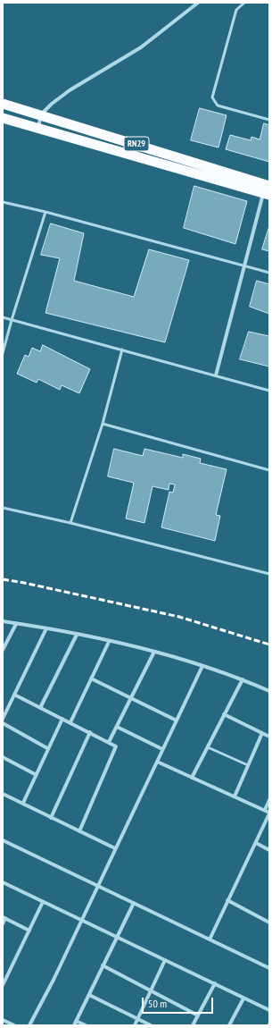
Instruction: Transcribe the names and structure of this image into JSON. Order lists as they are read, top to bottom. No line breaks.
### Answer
{"streets":{"highway":["RN29"]},"scale_bar":"50 m"}
